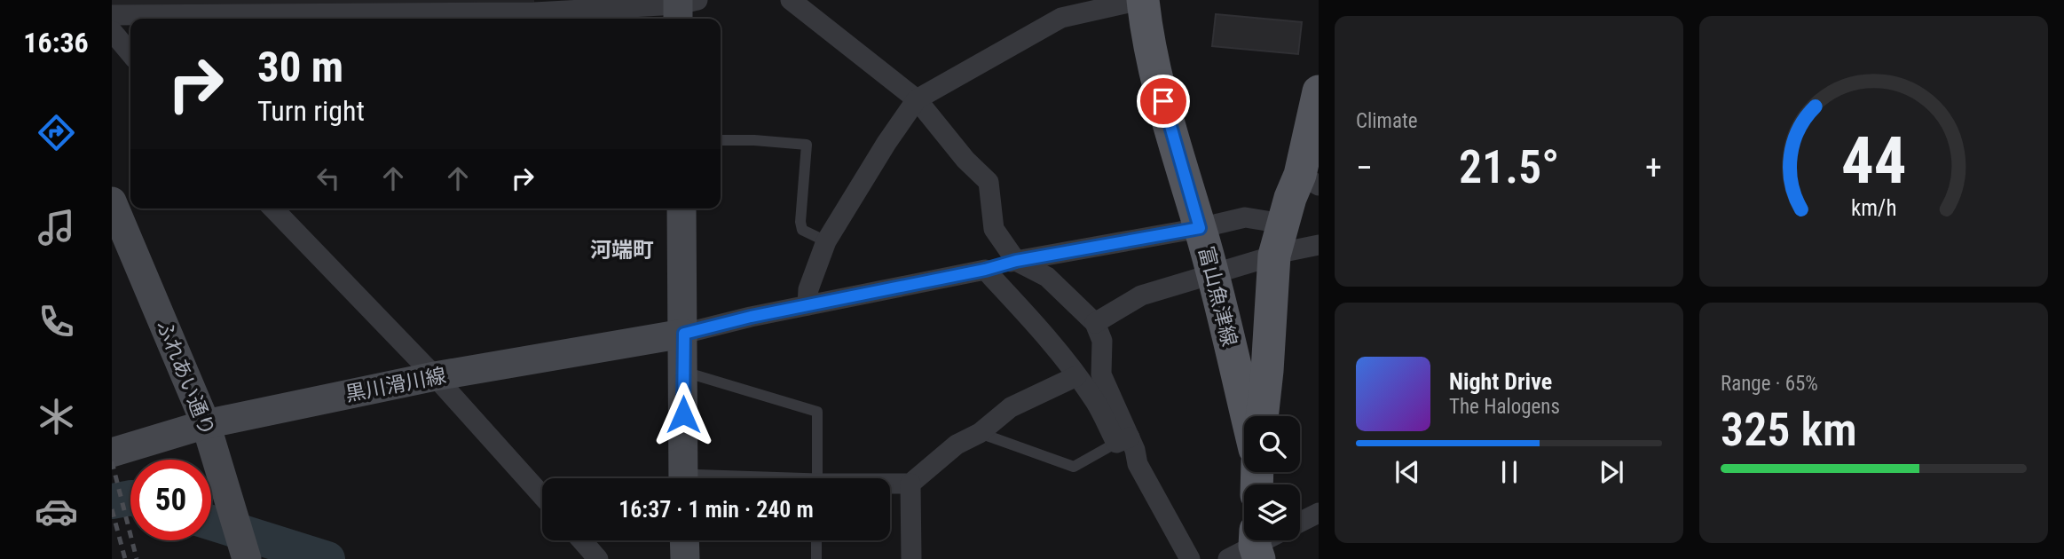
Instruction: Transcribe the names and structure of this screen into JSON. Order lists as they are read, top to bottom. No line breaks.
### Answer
{"streets":{"main road":["富山魚津線","ふれあい通り","黒川滑川線"]},"crossings":[["ふれあい通り","黒川滑川線"]],"districts":["河端町"],"page":{"tabs":"16:36","tile":["Climate",["Range · 65%","325 km"]],"turn":["30 m","Turn right"],"heat":["−","21.5°","+"],"song":["Night Drive","The Halogens"],"limit":"50","trip":"16:37 · 1 min · 240 m","gauge":["44","km/h"]}}
